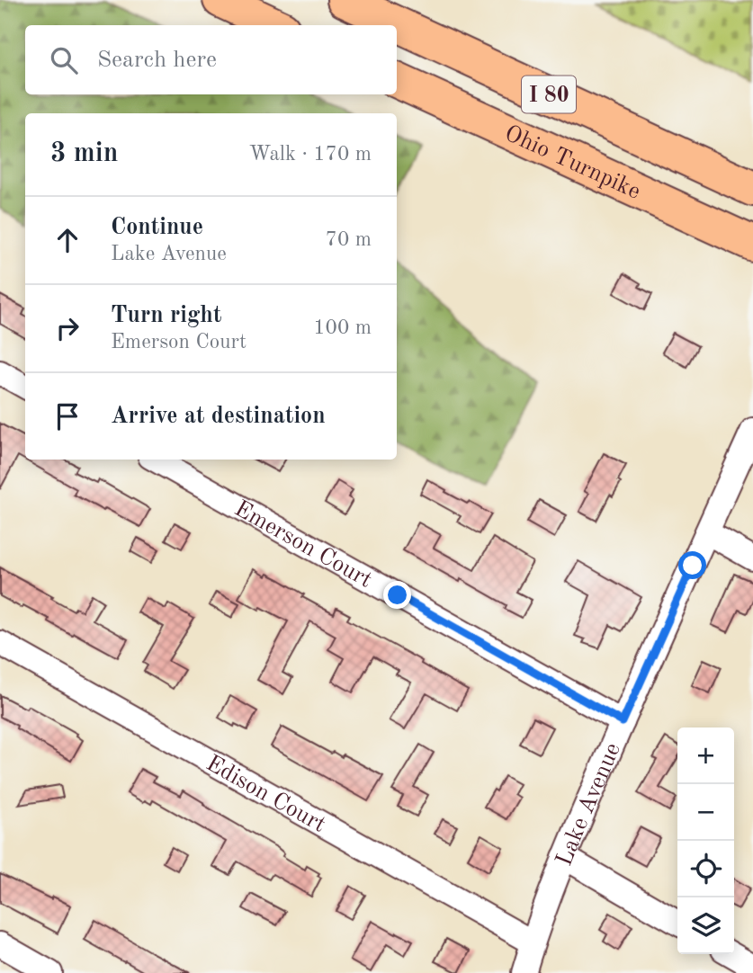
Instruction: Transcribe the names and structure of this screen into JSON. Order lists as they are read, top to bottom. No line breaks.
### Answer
{"streets":{"highway":["I 80","Ohio Turnpike"],"street":["Emerson Court","Edison Court","Lake Avenue"]},"crossings":[["Emerson Court","Lake Avenue"],["Edison Court","Lake Avenue"]],"page":{"search":"Search here","heading":["3 min","Walk · 170 m"],"list":[["Continue","Lake Avenue","70 m"],["Turn right","Emerson Court","100 m"],"Arrive at destination"],"map_buttons":["+","−"]}}
